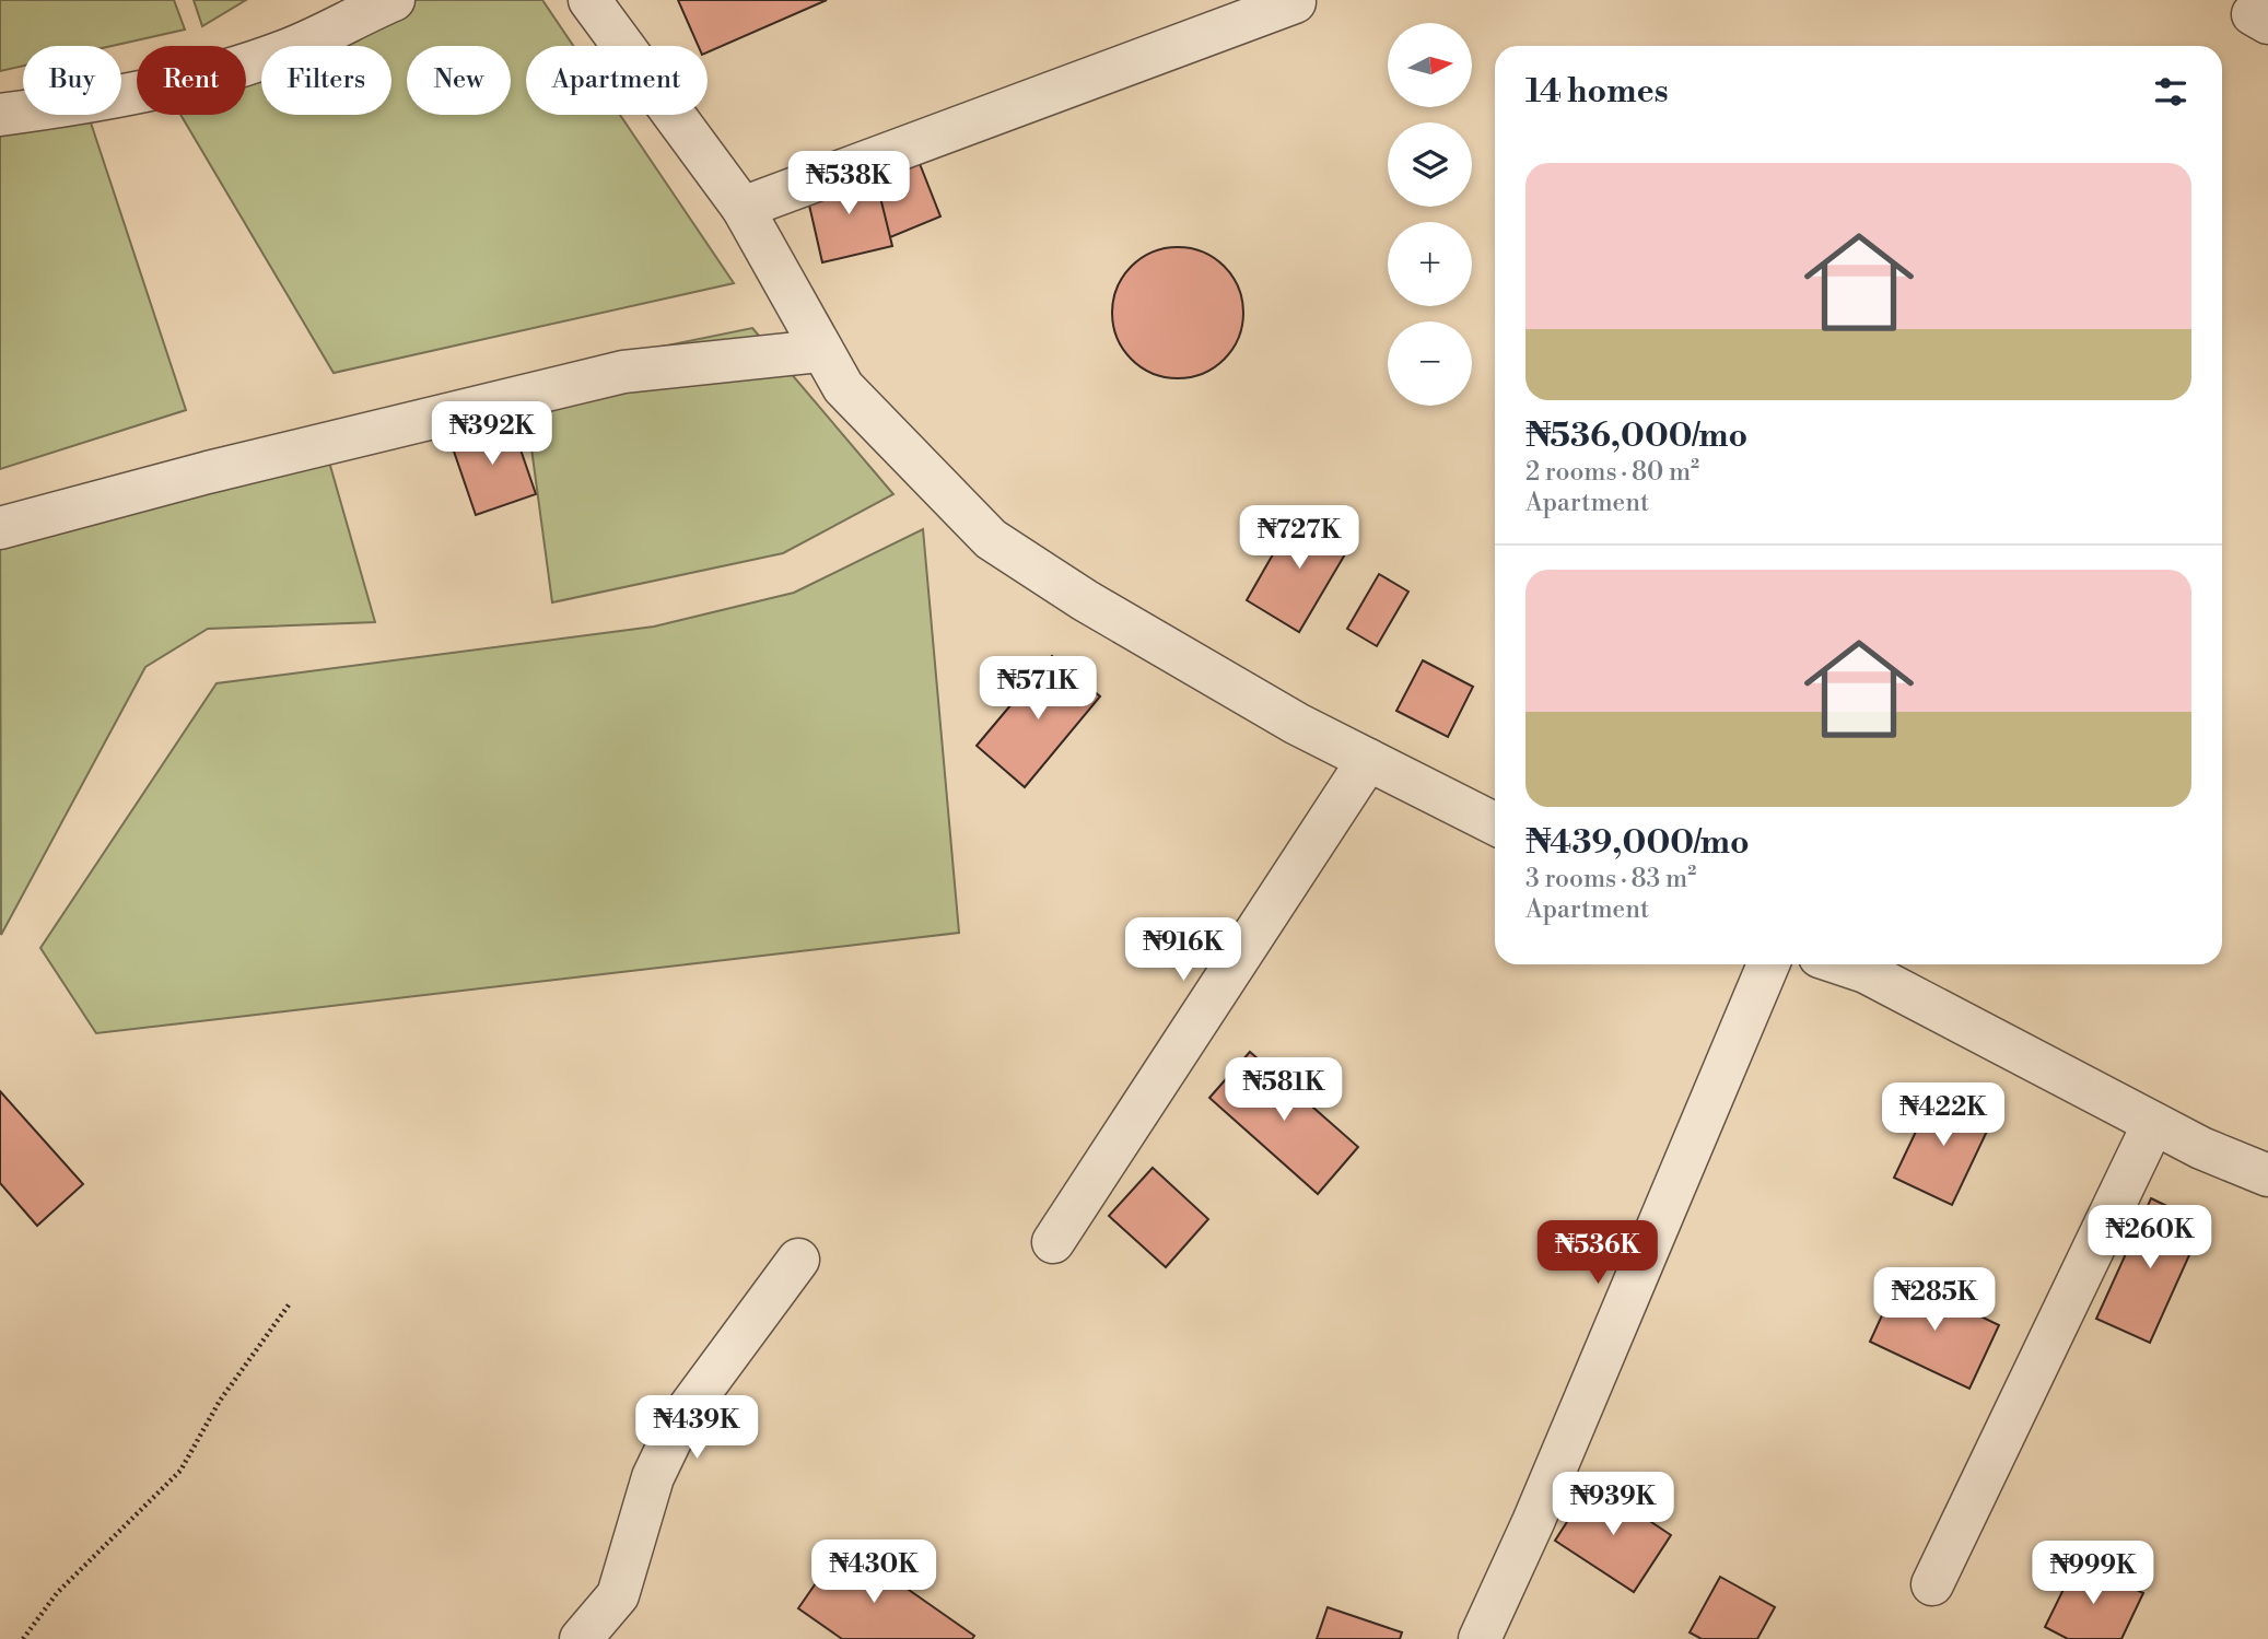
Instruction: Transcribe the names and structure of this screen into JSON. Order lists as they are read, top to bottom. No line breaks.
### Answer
{"north":"right","page":{"map_buttons":["+","−"],"chip":["Buy","Rent","Filters","New","Apartment"],"heading":"14 homes","list":[{"name":"₦536,000/mo","note":"2 rooms · 80 m² · Apartment"},{"name":"₦439,000/mo","note":"3 rooms · 83 m² · Apartment"}],"price":["₦538K","₦392K","₦727K","₦571K","₦916K","₦581K","₦422K","₦260K","₦536K","₦285K","₦439K","₦939K","₦430K","₦999K"]}}
